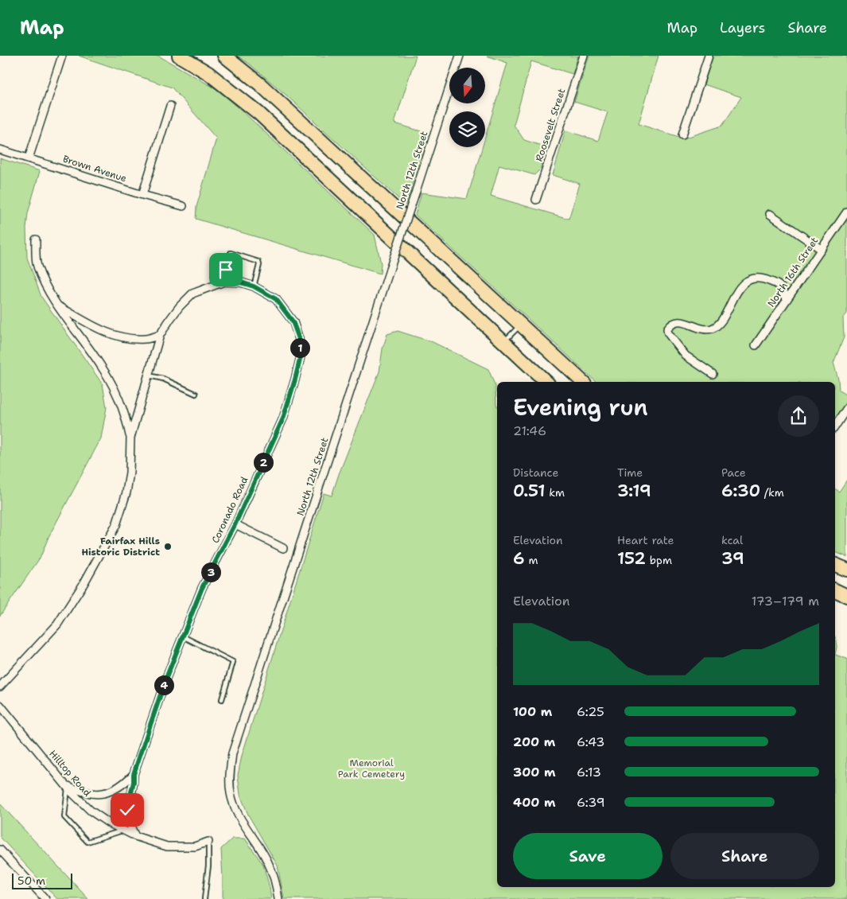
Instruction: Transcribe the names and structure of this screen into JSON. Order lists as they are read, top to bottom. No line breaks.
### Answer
{"streets":{"street":["Roosevelt Street","Brown Avenue","North 12th Street","North 16th Street","Coronado Road","Hilltop Road"]},"crossings":[["Coronado Road","Hilltop Road"]],"parks":["Memorial Park Cemetery"],"places":["Fairfax Hills Historic District"],"scale_bar":"50 m","north":"bottom","page":{"header":"Map","nav":["Map","Layers","Share"],"pins":["1","2","3","4"],"heading":["Evening run","21:46"],"stats":[["Distance","0.51 km"],["Time","3:19"],["Pace","6:30 /km"],["Elevation","6 m"],["Heart rate","152 bpm"],["kcal","39"]],"chart":["Elevation","173–179 m"],"list":[{"name":"100 m","note":"6:25"},{"name":"200 m","note":"6:43"},{"name":"300 m","note":"6:13"},{"name":"400 m","note":"6:39"}],"buttons":["Save","Share"],"scale":"50 m"}}
